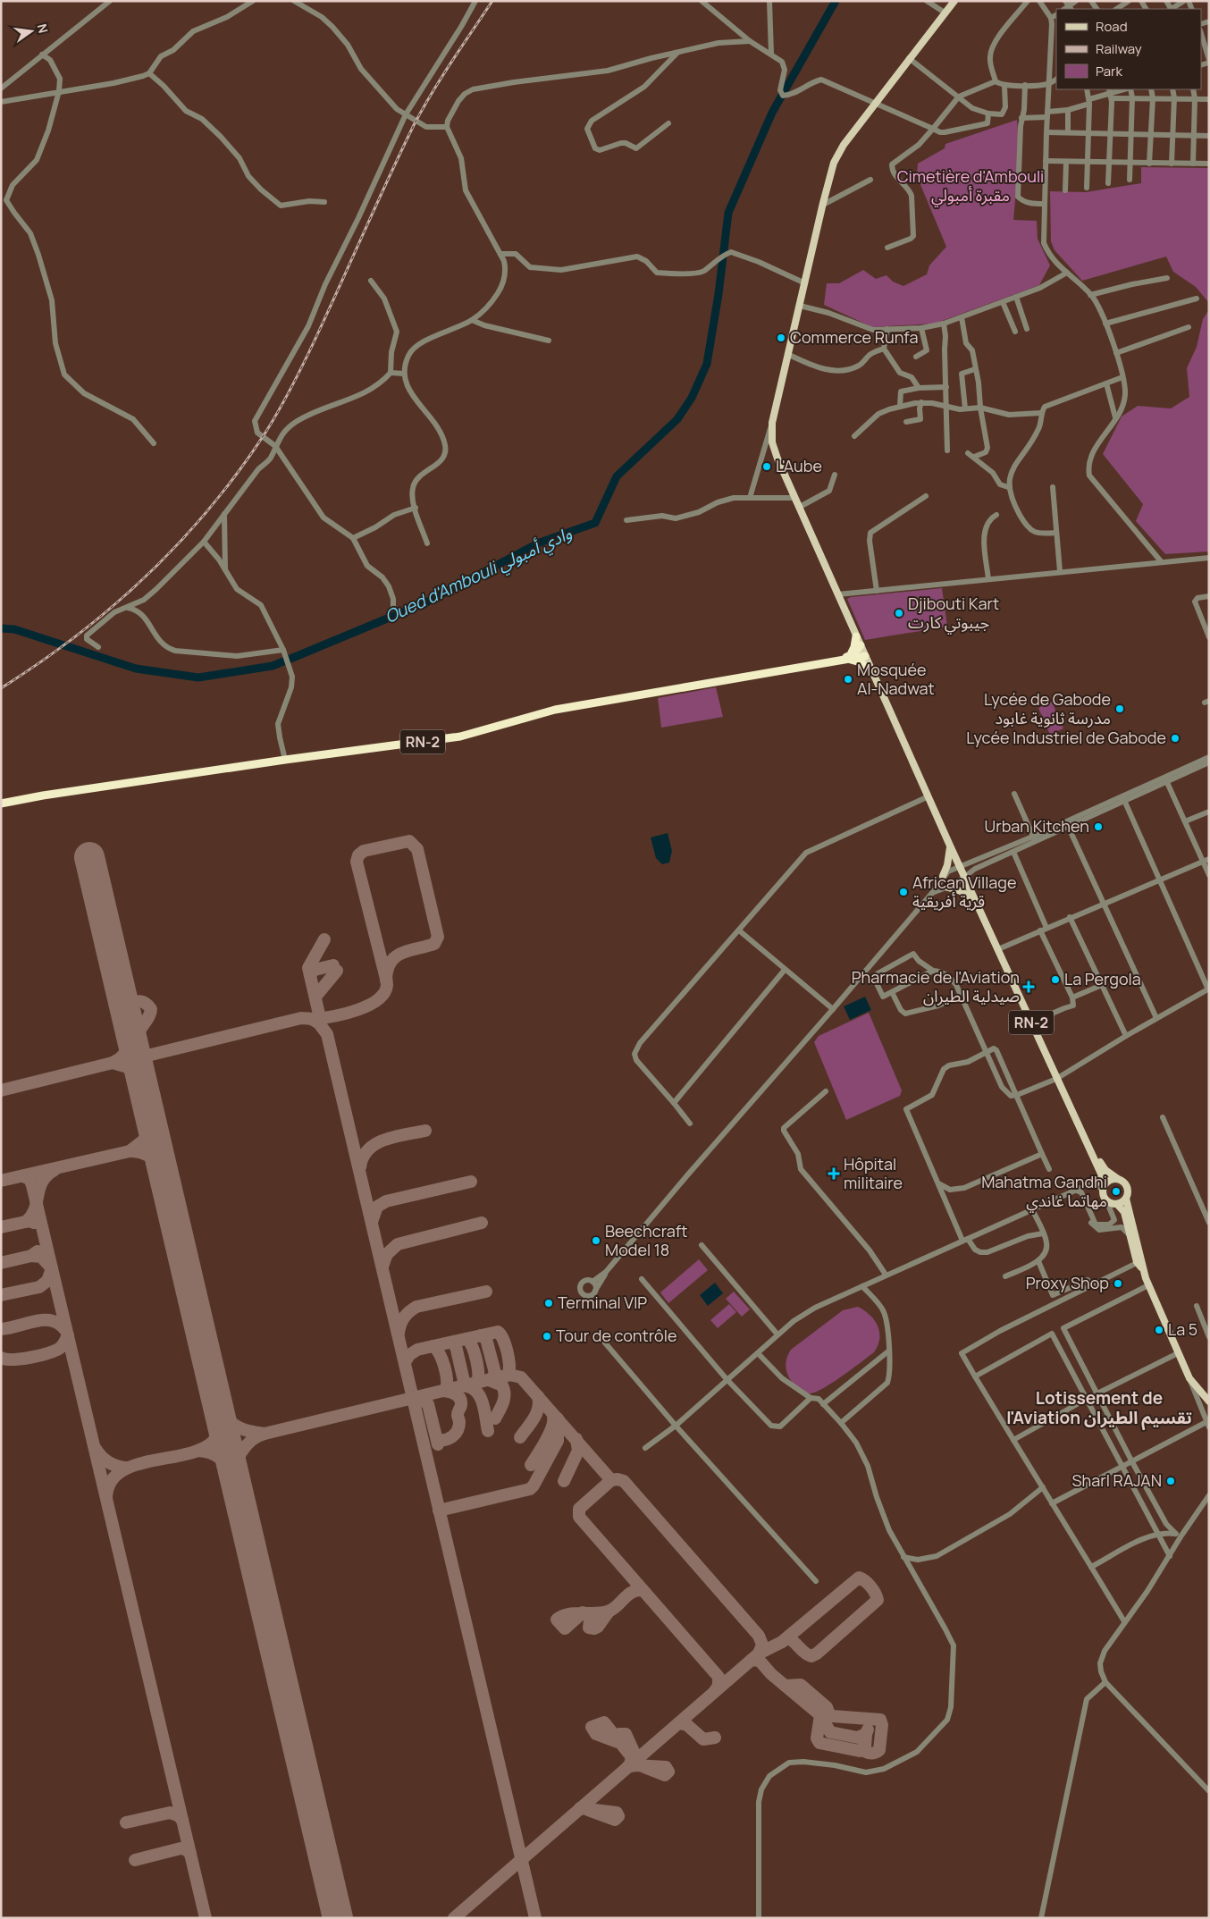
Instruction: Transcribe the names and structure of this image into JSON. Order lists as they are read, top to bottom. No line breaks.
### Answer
{"streets":{"highway":["RN-2"]},"districts":["Lotissement de l'Aviation تقسيم الطيران"],"water":["Oued d'Ambouli وادي أمبولي"],"parks":["Cimetière d'Ambouli مقبرة أمبولي"],"places":{"other":["Commerce Runfa","L'Aube","Djibouti Kart جيبوتي كارت","Mosquée Al-Nadwat","Lycée de Gabode مدرسة ثانوية غابود","Lycée Industriel de Gabode","Urban Kitchen","African Village قرية أفريقية","La Pergola","Mahatma Gandhi مهاتما غاندي","Beechcraft Model 18","Proxy Shop","Terminal VIP","La 5","Tour de contrôle","Sharl RAJAN"],"health":["Pharmacie de l'Aviation صيدلية الطيران","Hôpital militaire"]},"legend":["Road","Railway","Park"],"north":"right"}
